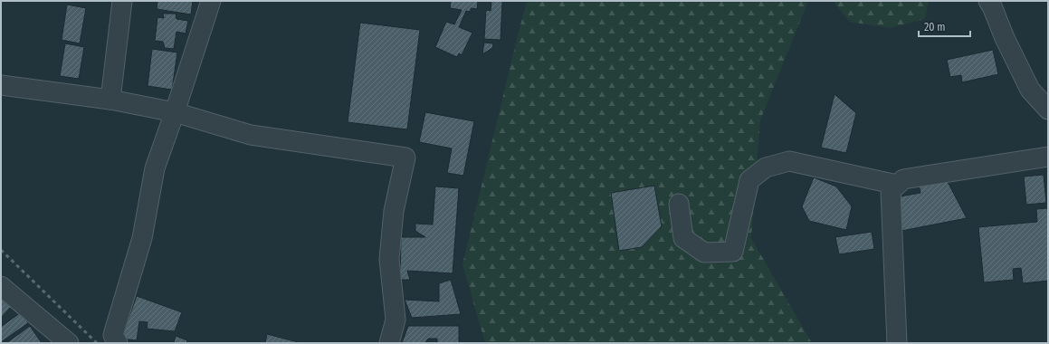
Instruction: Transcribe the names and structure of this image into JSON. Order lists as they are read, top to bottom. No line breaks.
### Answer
{"scale_bar":"20 m"}
